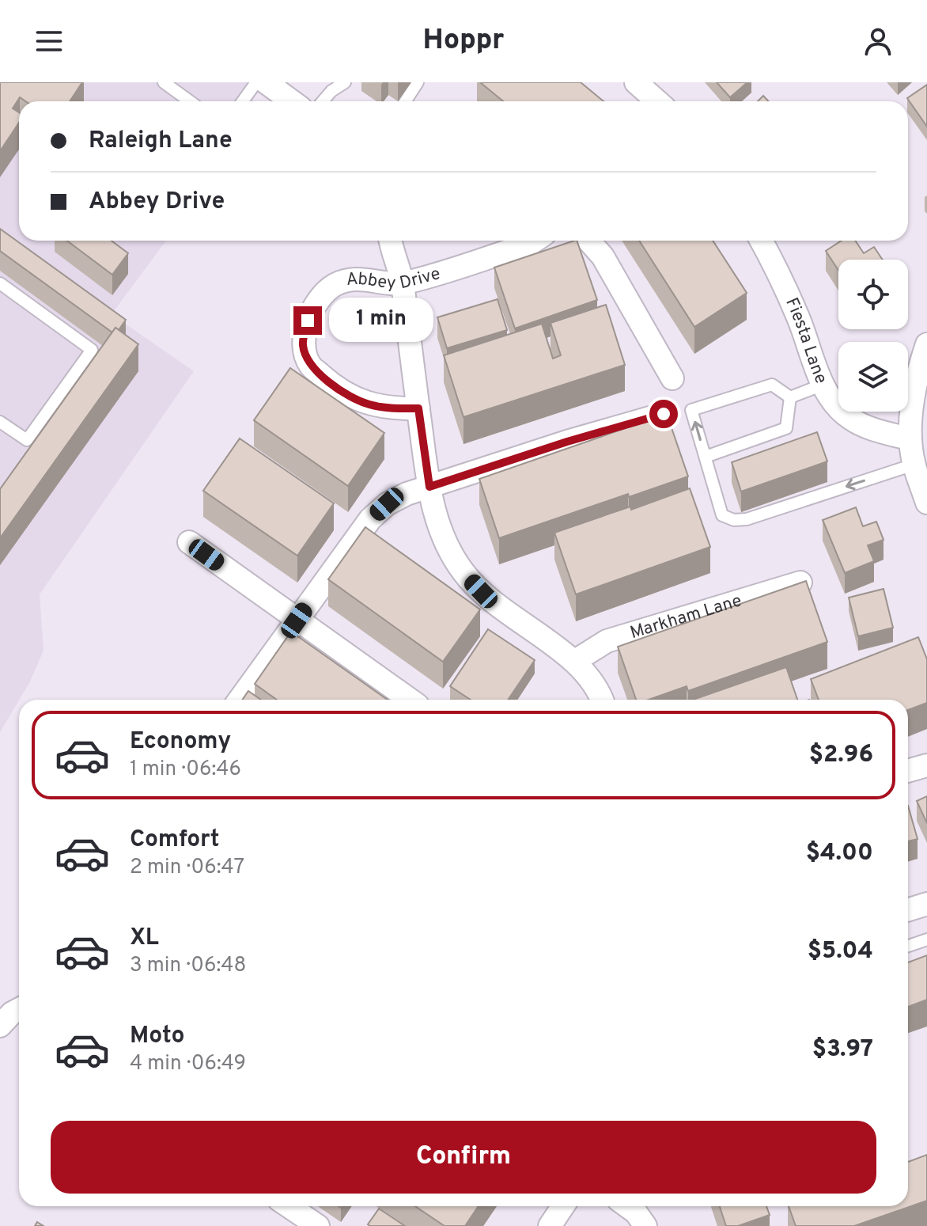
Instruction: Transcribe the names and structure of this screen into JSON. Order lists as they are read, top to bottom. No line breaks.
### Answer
{"streets":{"street":["Abbey Drive","Fiesta Lane","Markham Lane"]},"page":{"header":"Hoppr","banner":["Raleigh Lane","Abbey Drive"],"bubble":"1 min","list":[{"name":"Economy","note":"1 min · 06:46","value":"$2.96"},{"name":"Comfort","note":"2 min · 06:47","value":"$4.00"},{"name":"XL","note":"3 min · 06:48","value":"$5.04"},{"name":"Moto","note":"4 min · 06:49","value":"$3.97"}],"buttons":"Confirm"}}
